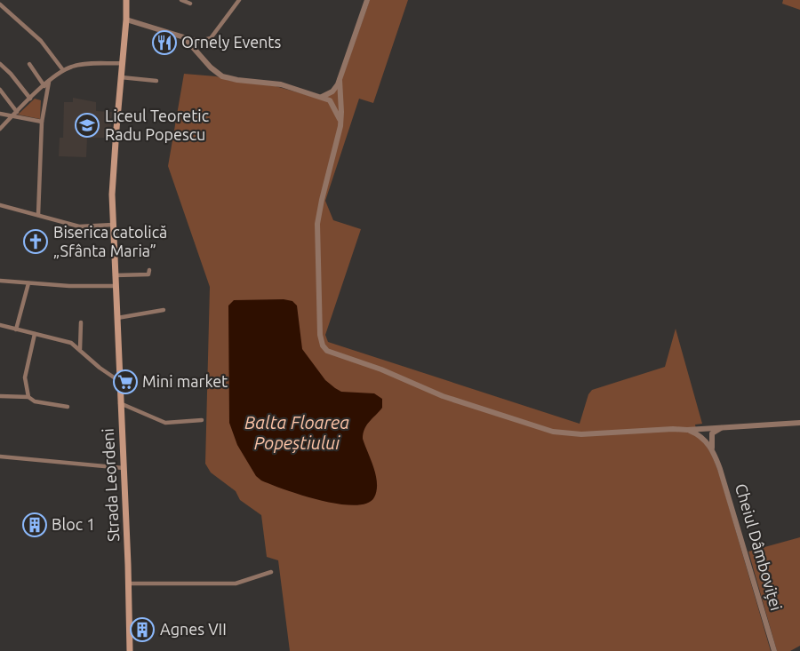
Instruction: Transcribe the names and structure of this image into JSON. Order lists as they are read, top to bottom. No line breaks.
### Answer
{"streets":{"main road":["Strada Leordeni"],"street":["Cheiul Dâmboviței"]},"water":["Balta Floarea Popeștiului"],"places":{"restaurant":["Ornely Events"],"school or university":["Liceul Teoretic Radu Popescu"],"church":["Biserica catolică „Sfânta Maria”"],"supermarket":["Mini market"],"building":["Bloc 1","Agnes VII"]}}
